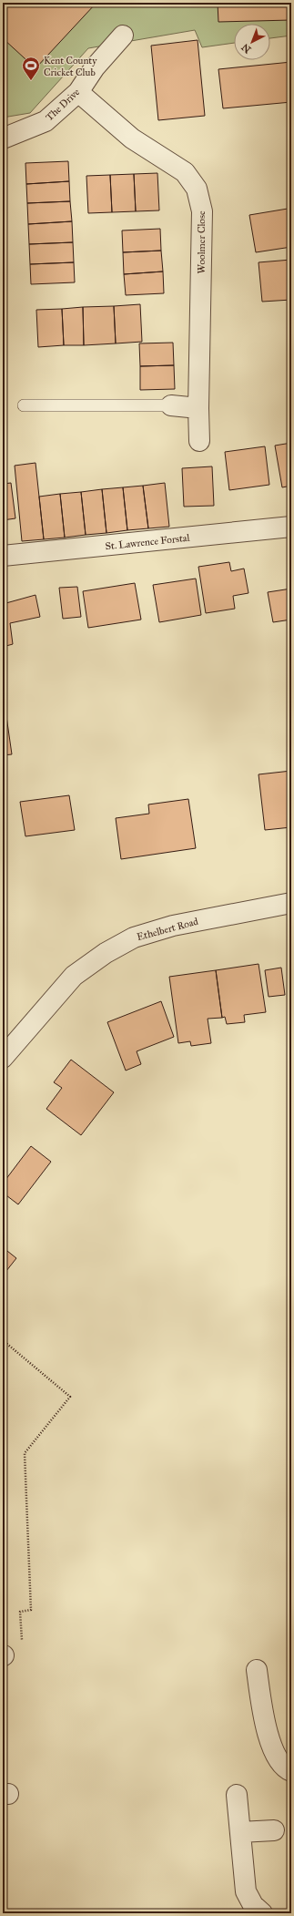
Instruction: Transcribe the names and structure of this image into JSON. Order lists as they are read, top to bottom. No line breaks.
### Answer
{"streets":{"street":["The Drive","Woolmer Close","St. Lawrence Forstal","Ethelbert Road"]},"crossings":[["The Drive","Woolmer Close"]],"places":{"sports":["Kent County Cricket Club"]},"north":"bottom left"}
